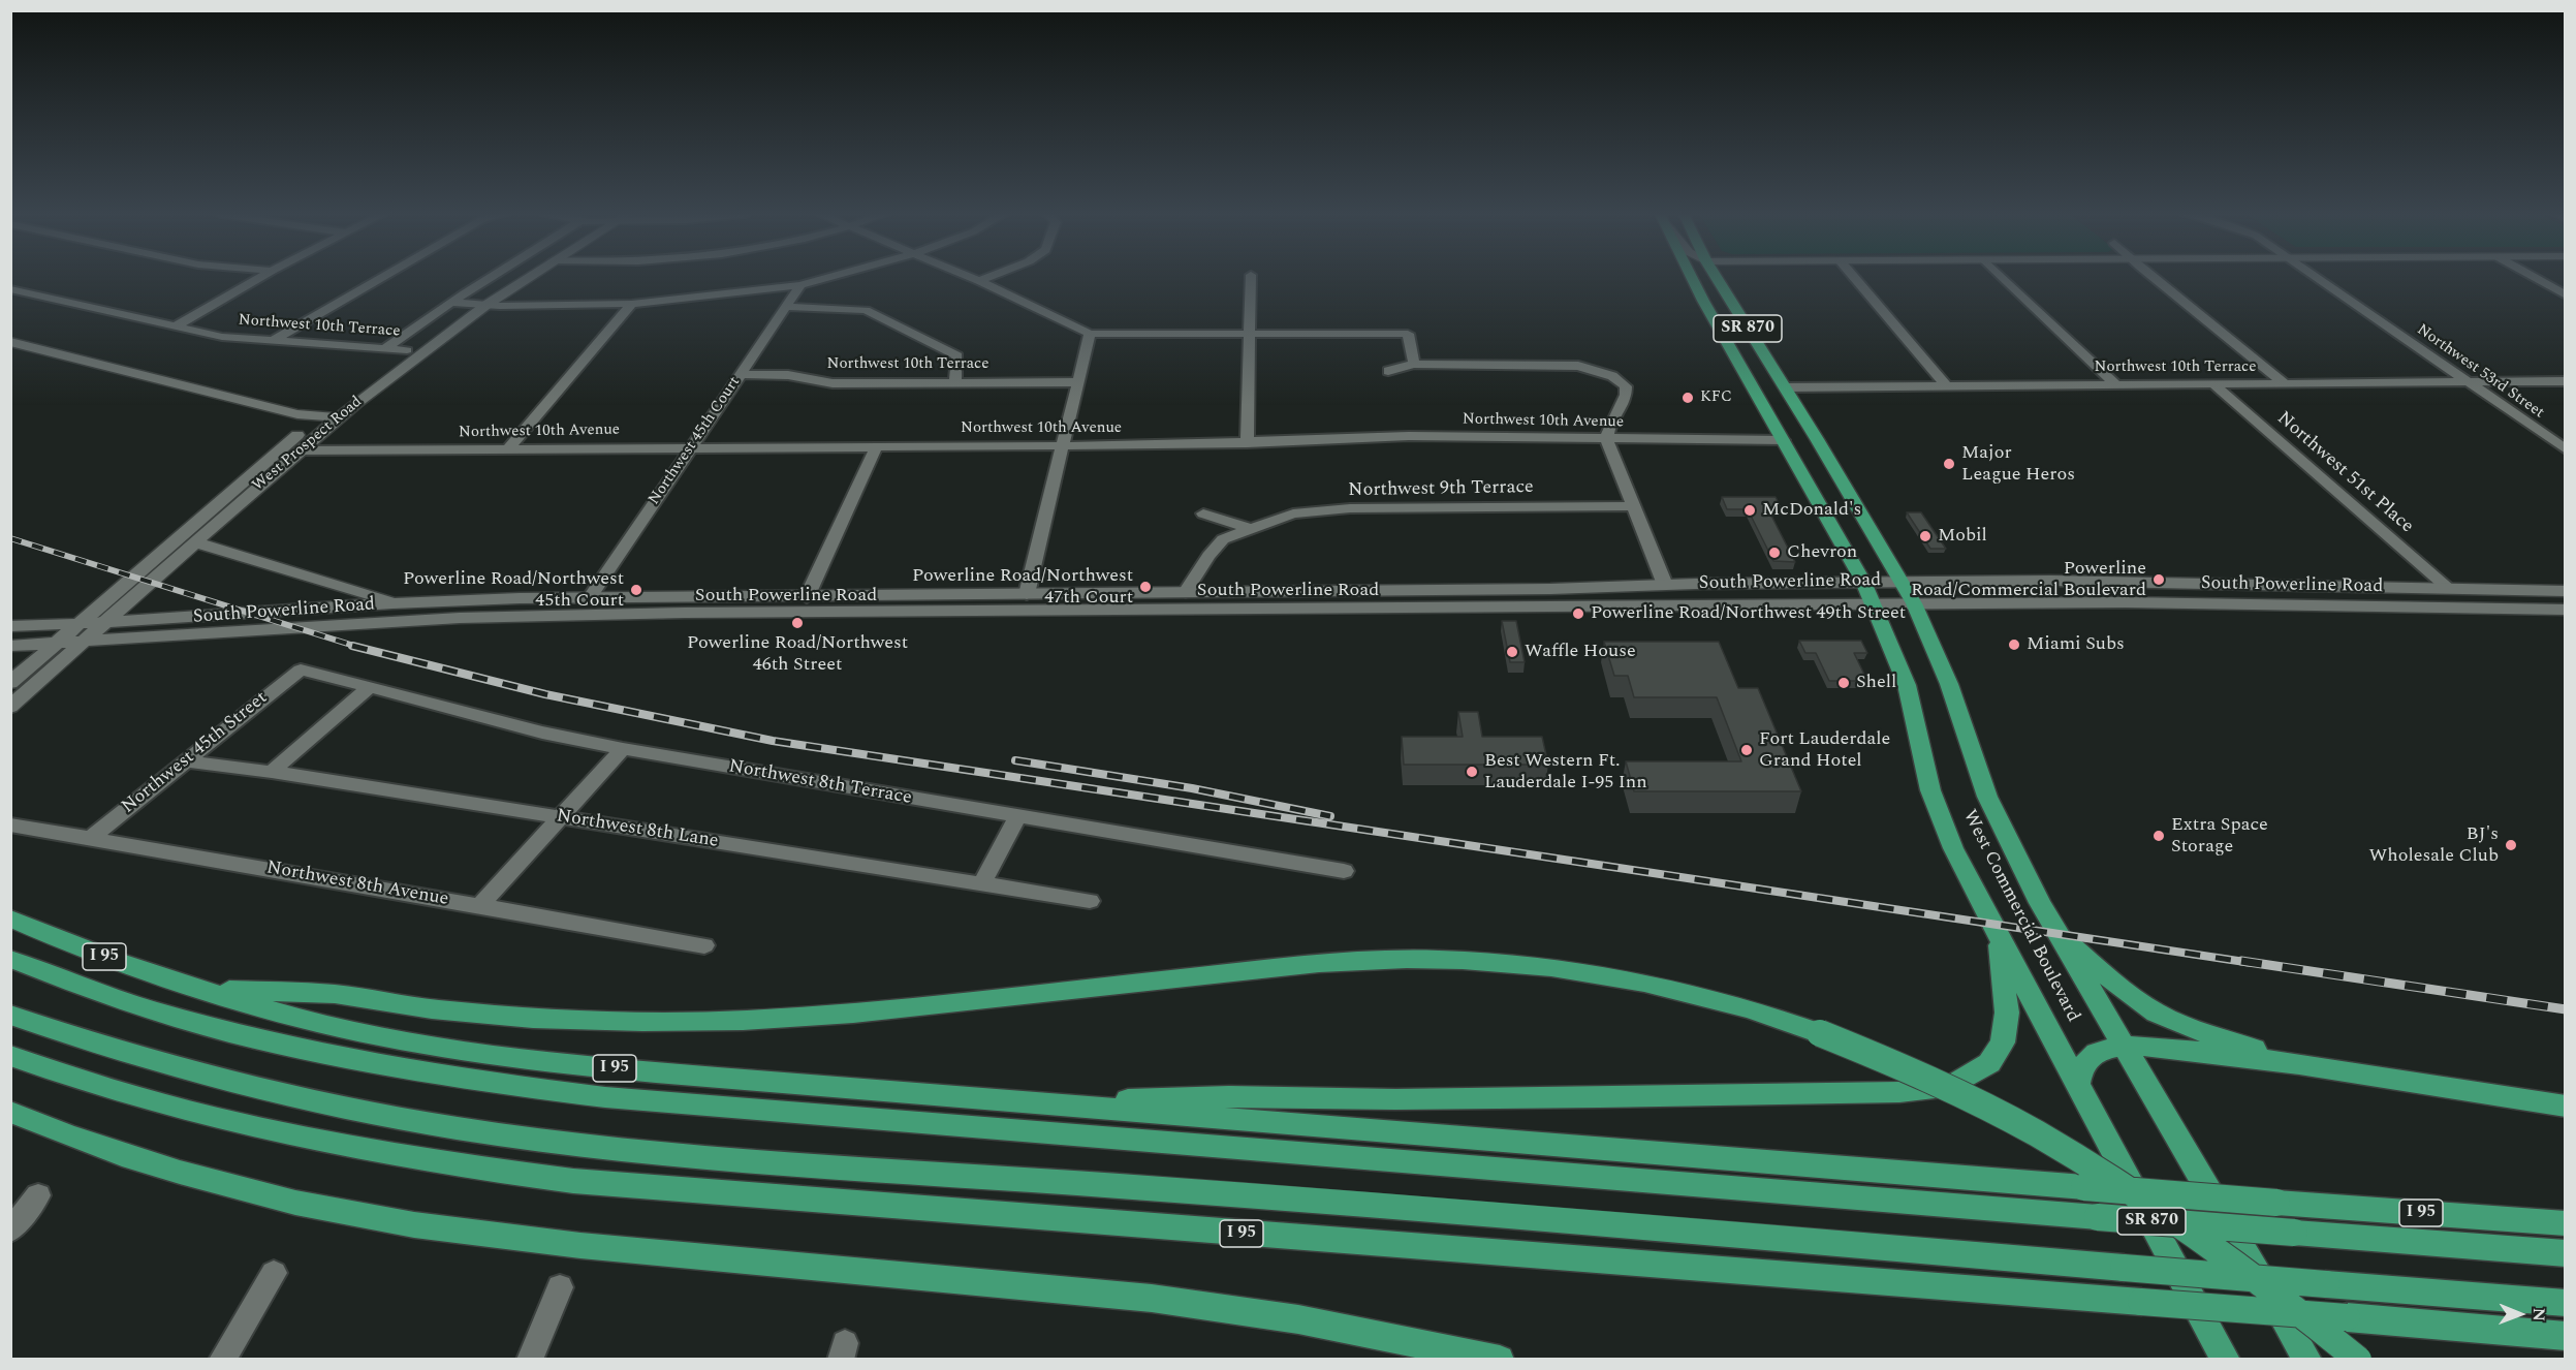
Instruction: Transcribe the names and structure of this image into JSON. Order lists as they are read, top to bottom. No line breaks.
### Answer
{"streets":{"highway":["SR 870","West Commercial Boulevard","I 95"],"main road":["West Prospect Road","South Powerline Road"],"street":["Northwest 10th Terrace","Northwest 53rd Street","Northwest 10th Avenue","Northwest 45th Court","Northwest 51st Place","Northwest 9th Terrace","Northwest 45th Street","Northwest 8th Terrace","Northwest 8th Lane","Northwest 8th Avenue"]},"crossings":[["Northwest 10th Terrace","Northwest 53rd Street"],["Northwest 10th Terrace","Northwest 45th Court"],["Northwest 10th Terrace","West Prospect Road"],["Northwest 10th Terrace","Northwest 51st Place"],["Northwest 10th Terrace","West Commercial Boulevard"],["Northwest 10th Avenue","Northwest 45th Court"],["Northwest 10th Avenue","West Prospect Road"],["Northwest 10th Avenue","West Commercial Boulevard"],["Northwest 45th Court","South Powerline Road"],["West Prospect Road","South Powerline Road"],["Northwest 51st Place","South Powerline Road"],["Northwest 9th Terrace","South Powerline Road"],["South Powerline Road","West Commercial Boulevard"],["Northwest 45th Street","Northwest 8th Terrace"],["Northwest 45th Street","Northwest 8th Lane"],["Northwest 45th Street","Northwest 8th Avenue"]],"places":["KFC","Major League Heros","McDonald's","Mobil","Chevron","Powerline Road/Commercial Boulevard","Powerline Road/Northwest 47th Court","Powerline Road/Northwest 45th Court","Powerline Road/Northwest 49th Street","Powerline Road/Northwest 46th Street","Miami Subs","Waffle House","Shell","Fort Lauderdale Grand Hotel","Best Western Ft. Lauderdale I-95 Inn","Extra Space Storage","BJ's Wholesale Club"],"north":"right"}
